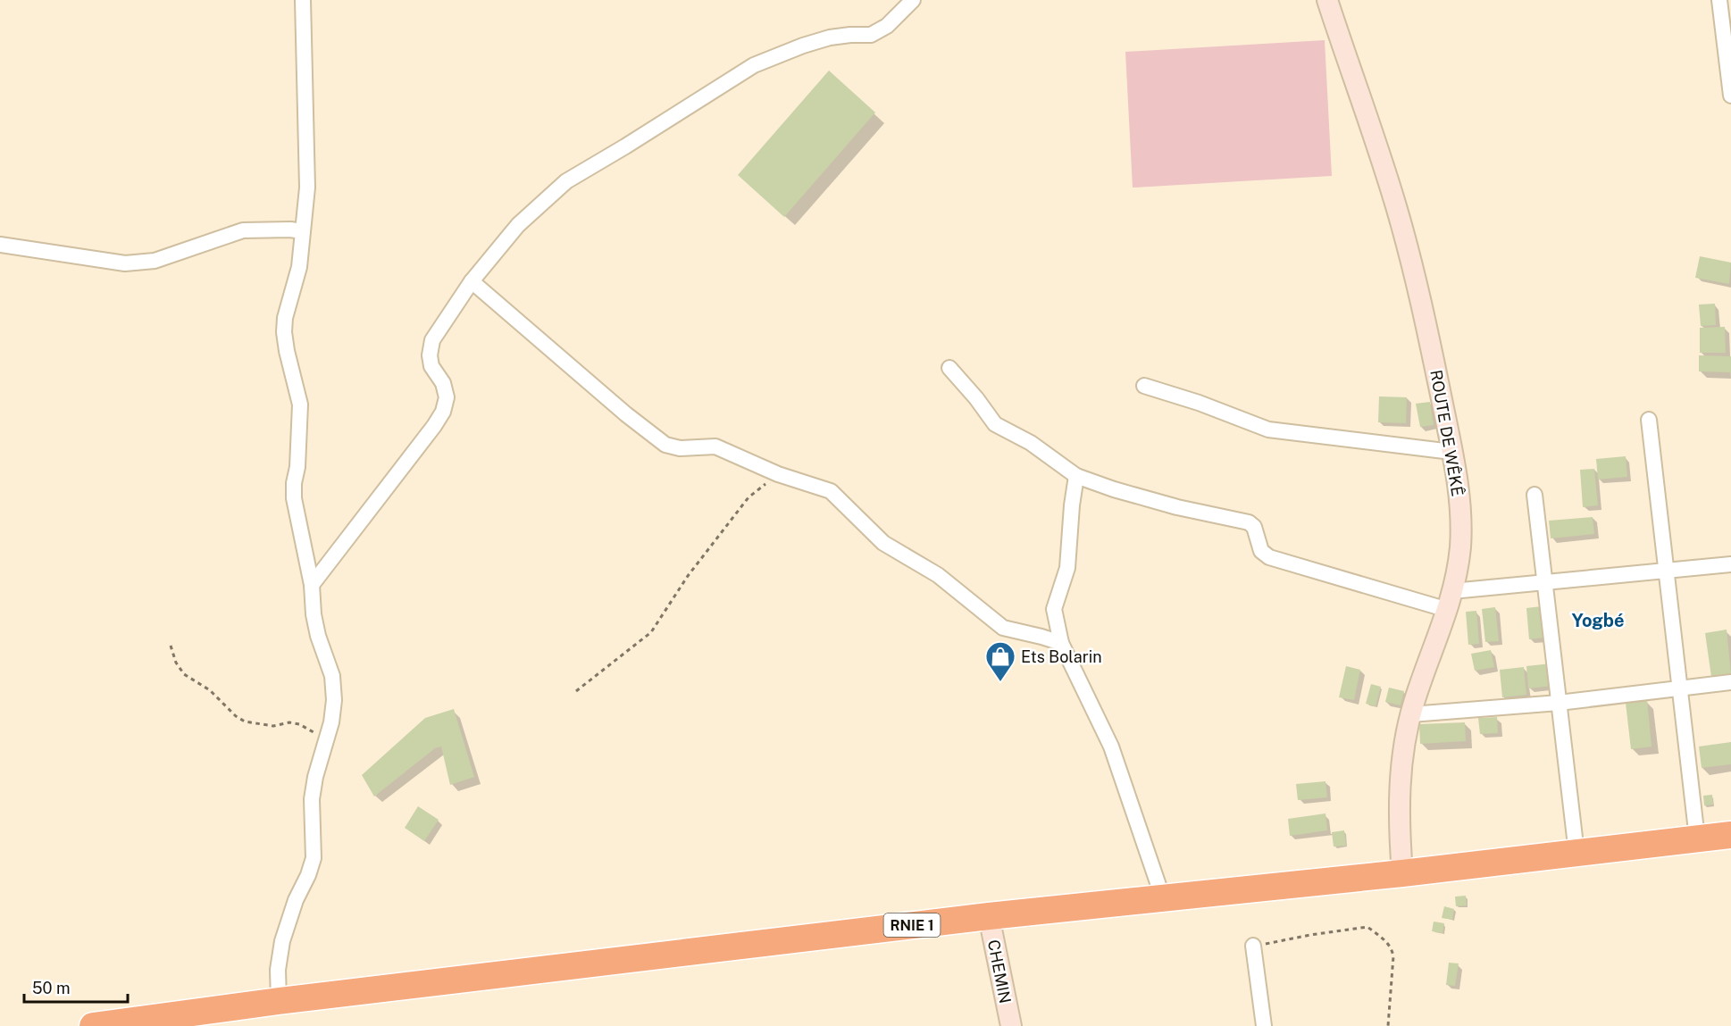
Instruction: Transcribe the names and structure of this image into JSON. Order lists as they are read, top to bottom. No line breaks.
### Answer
{"streets":{"highway":["RNIE 1"],"street":["ROUTE DE WÊKÊ","CHEMIN"]},"crossings":[["ROUTE DE WÊKÊ","RNIE 1"],["RNIE 1","CHEMIN"]],"districts":["Yogbé"],"places":{"shop":["Ets Bolarin"]},"scale_bar":"50 m"}
